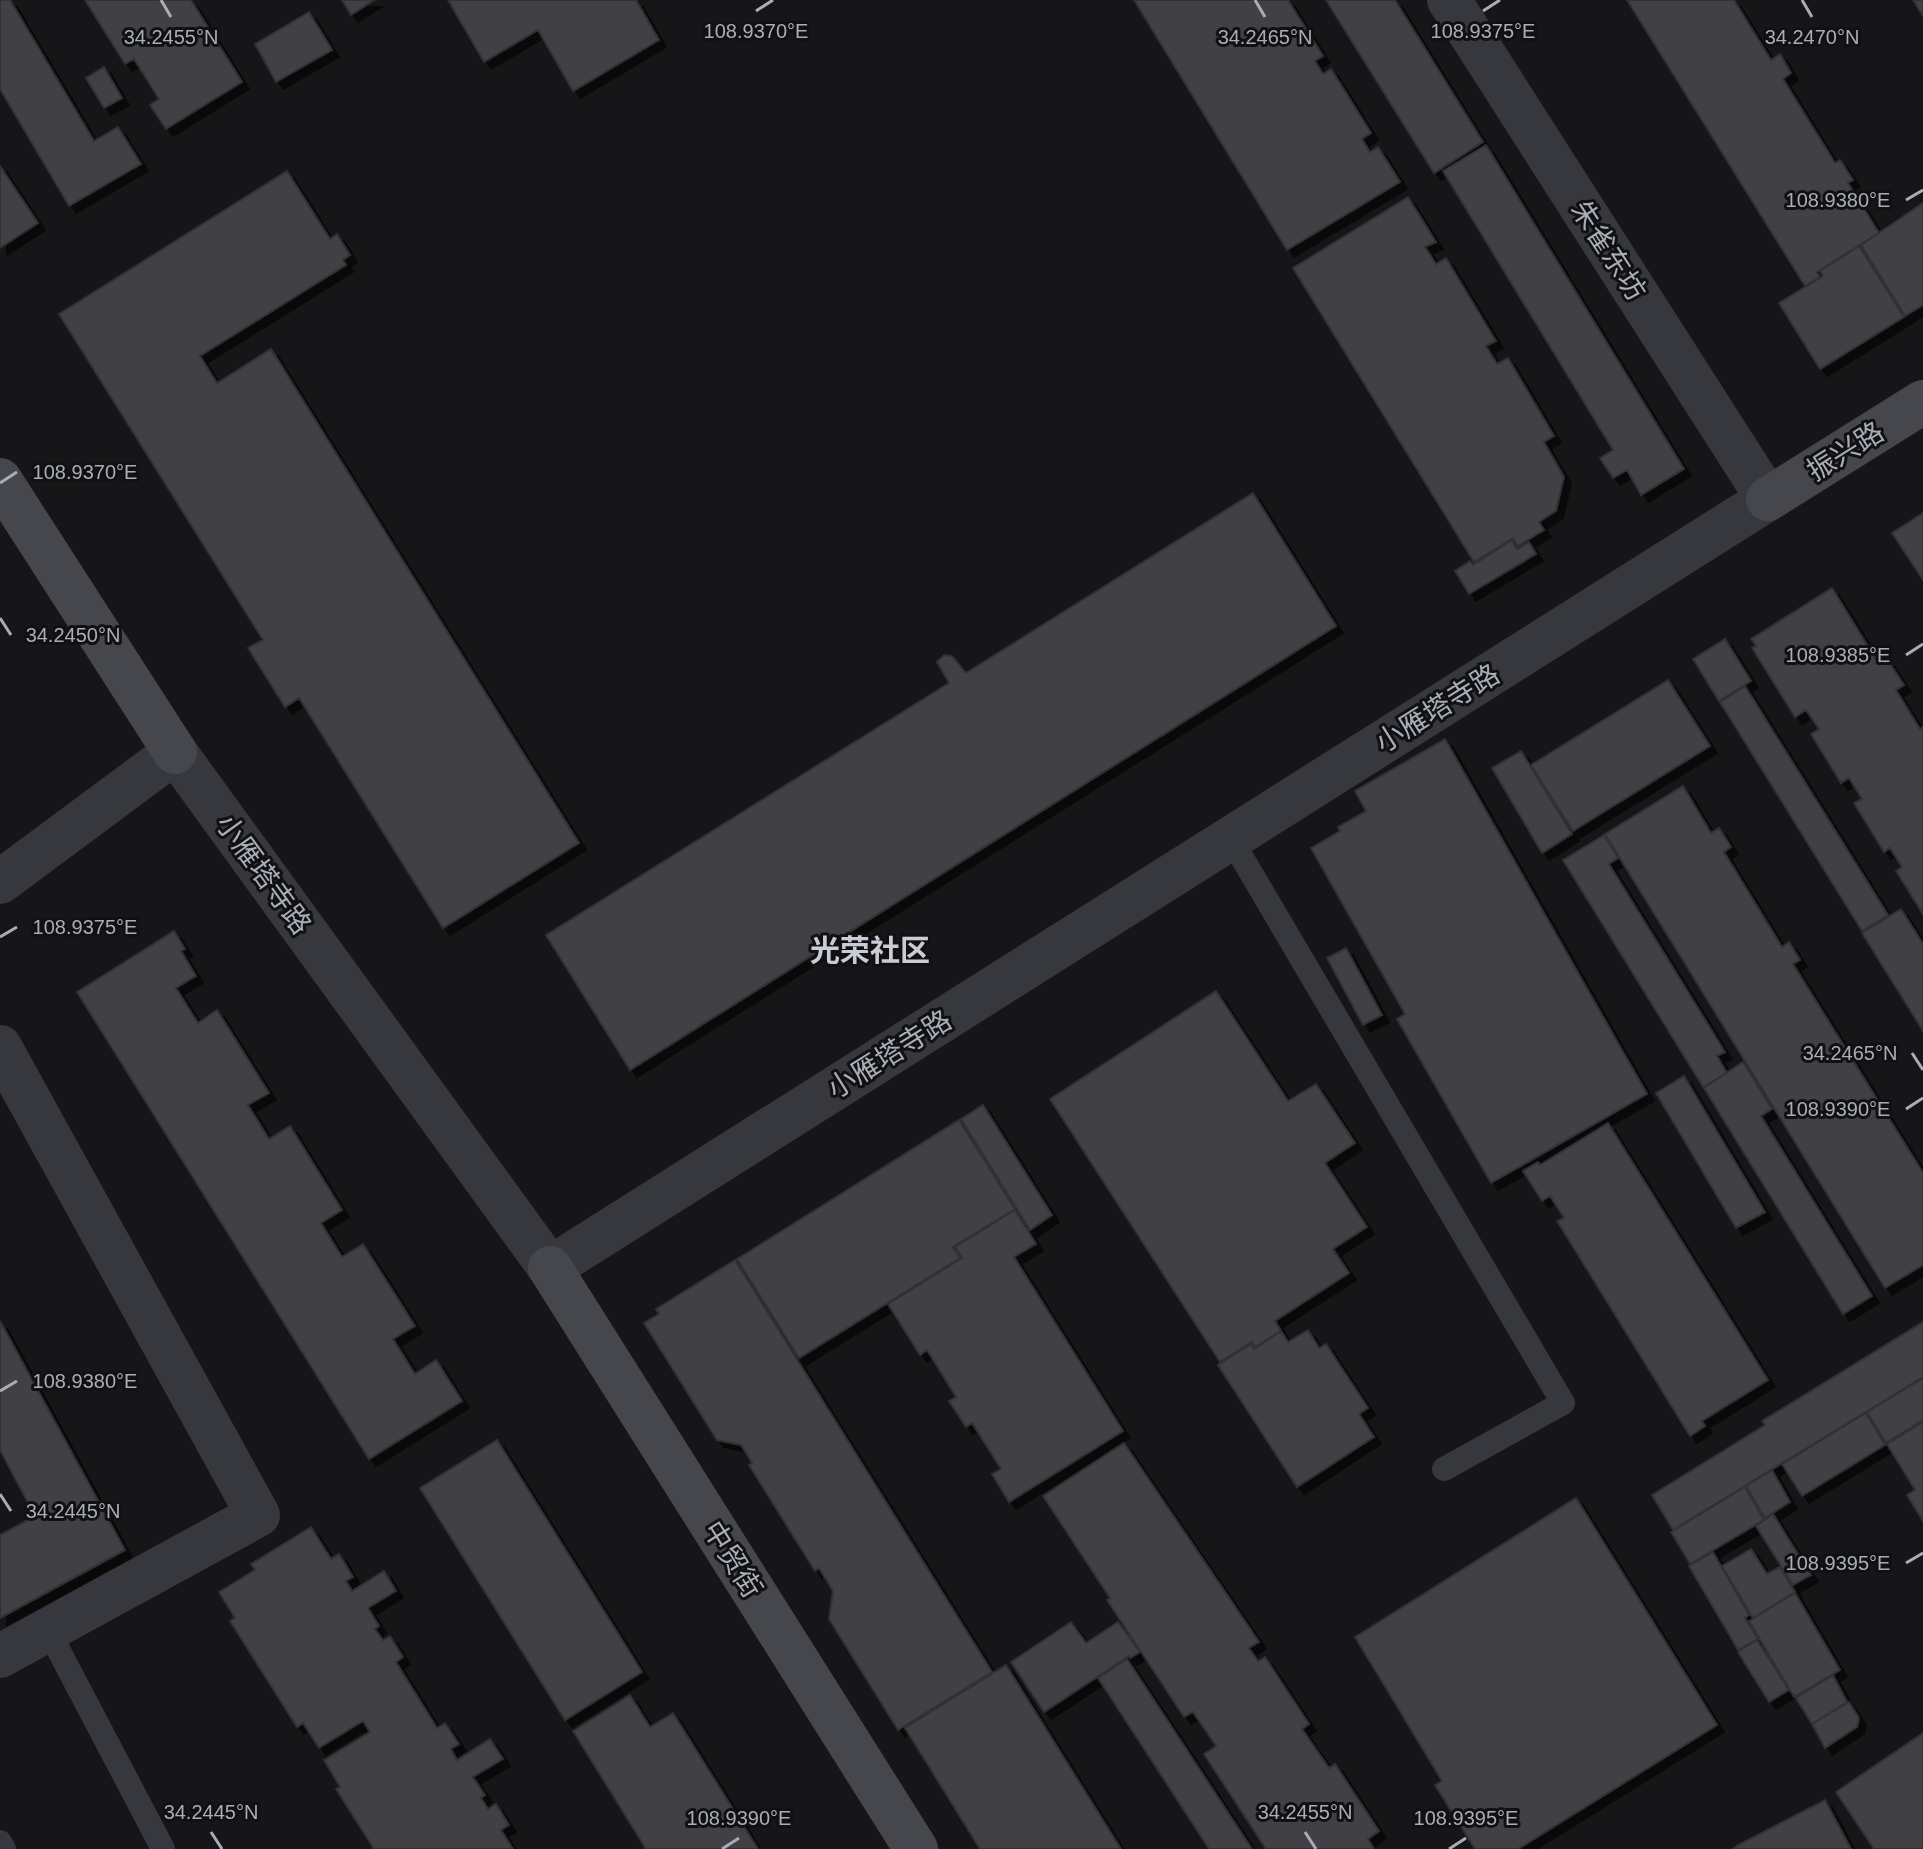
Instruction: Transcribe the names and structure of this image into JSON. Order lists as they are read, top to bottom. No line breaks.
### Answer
{"streets":{"street":["朱雀东坊","振兴路","小雁塔寺路","中贸街"]},"crossings":[["朱雀东坊","振兴路"],["朱雀东坊","小雁塔寺路"],["振兴路","小雁塔寺路"],["小雁塔寺路","中贸街"]],"districts":["光荣社区"],"coordinates":["108.9370°E","108.9375°E","34.2470°N","34.2455°N","34.2465°N","108.9380°E","34.2450°N","108.9385°E","108.9390°E","34.2445°N","108.9395°E"]}
